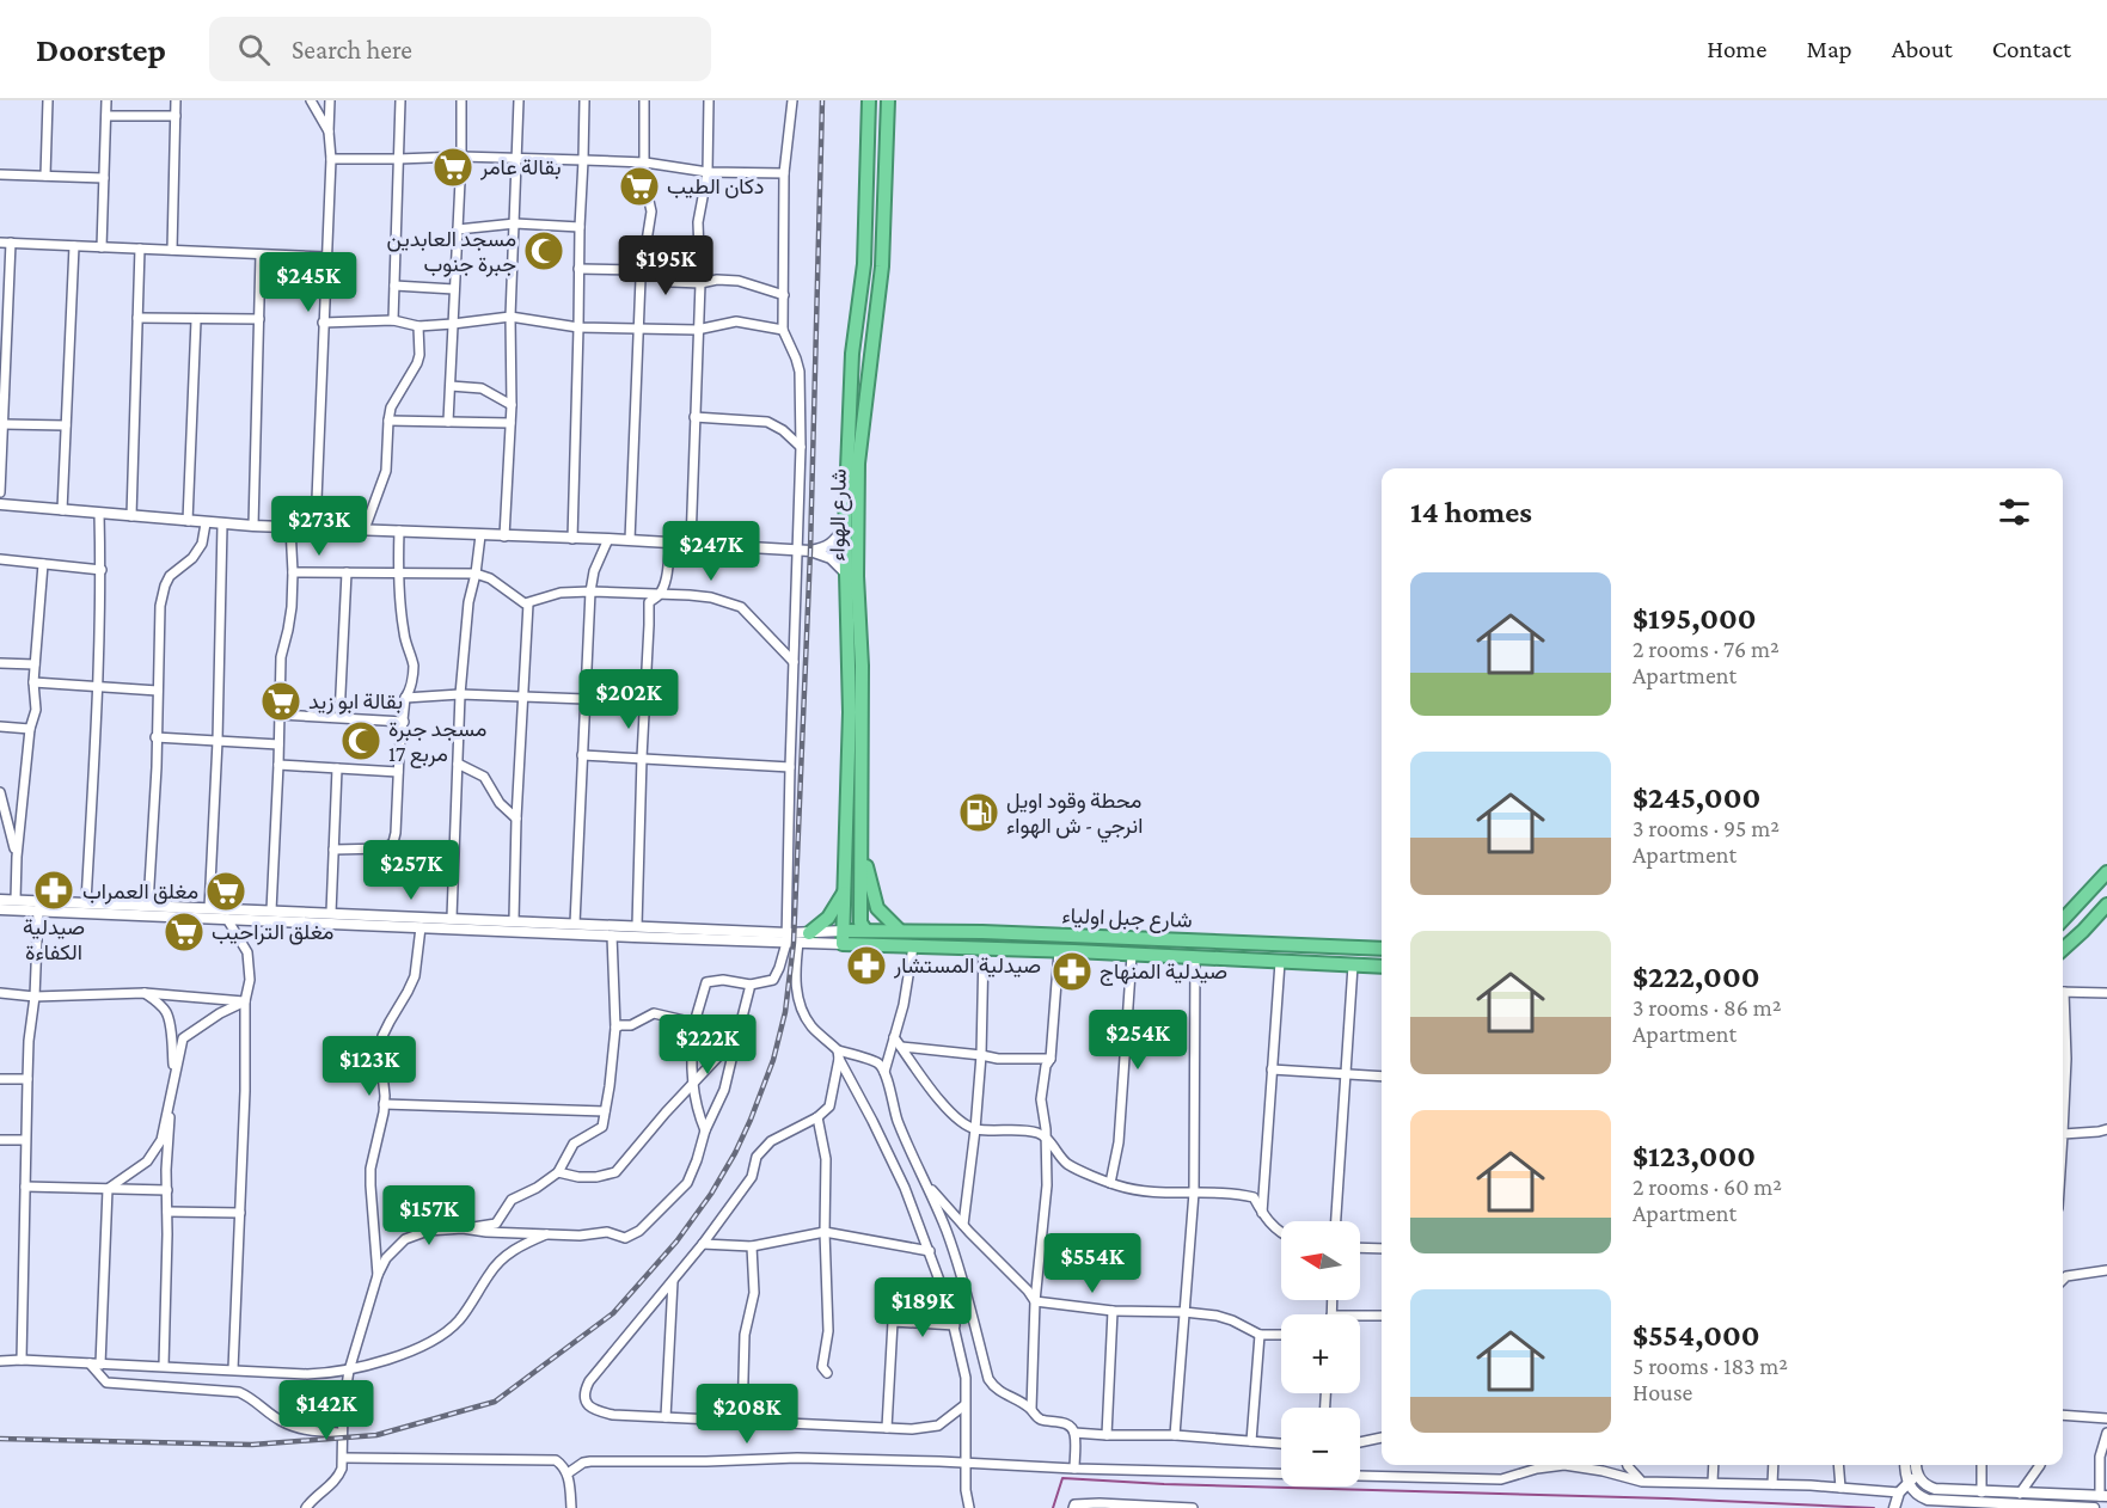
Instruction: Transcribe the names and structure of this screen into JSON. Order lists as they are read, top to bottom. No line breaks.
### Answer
{"streets":{"highway":["شارع الهواء","شارع جبل اولياء"]},"crossings":[["شارع الهواء","شارع جبل اولياء"]],"places":{"supermarket":["بقالة عامر","دكان الطيب","بقالة ابو زيد","مغلق العمراب","مغلق التراحيب"],"mosque":["مسجد العابدين جبرة جنوب","مسجد جبرة مربع 17"],"fuel station":["محطة وقود اويل انرجي - ش الهواء"],"pharmacy":["صيدلية الكفاءة","صيدلية المستشار","صيدلية المنهاج"]},"north":"left","page":{"header":"Doorstep","search":"Search here","nav":["Home","Map","About","Contact"],"price":["$195K","$245K","$273K","$247K","$202K","$257K","$254K","$222K","$123K","$157K","$554K","$189K","$142K","$208K"],"heading":"14 homes","list":[{"name":"$195,000","note":"2 rooms · 76 m² · Apartment"},{"name":"$245,000","note":"3 rooms · 95 m² · Apartment"},{"name":"$222,000","note":"3 rooms · 86 m² · Apartment"},{"name":"$123,000","note":"2 rooms · 60 m² · Apartment"},{"name":"$554,000","note":"5 rooms · 183 m² · House"}],"map_buttons":["+","−"]}}
